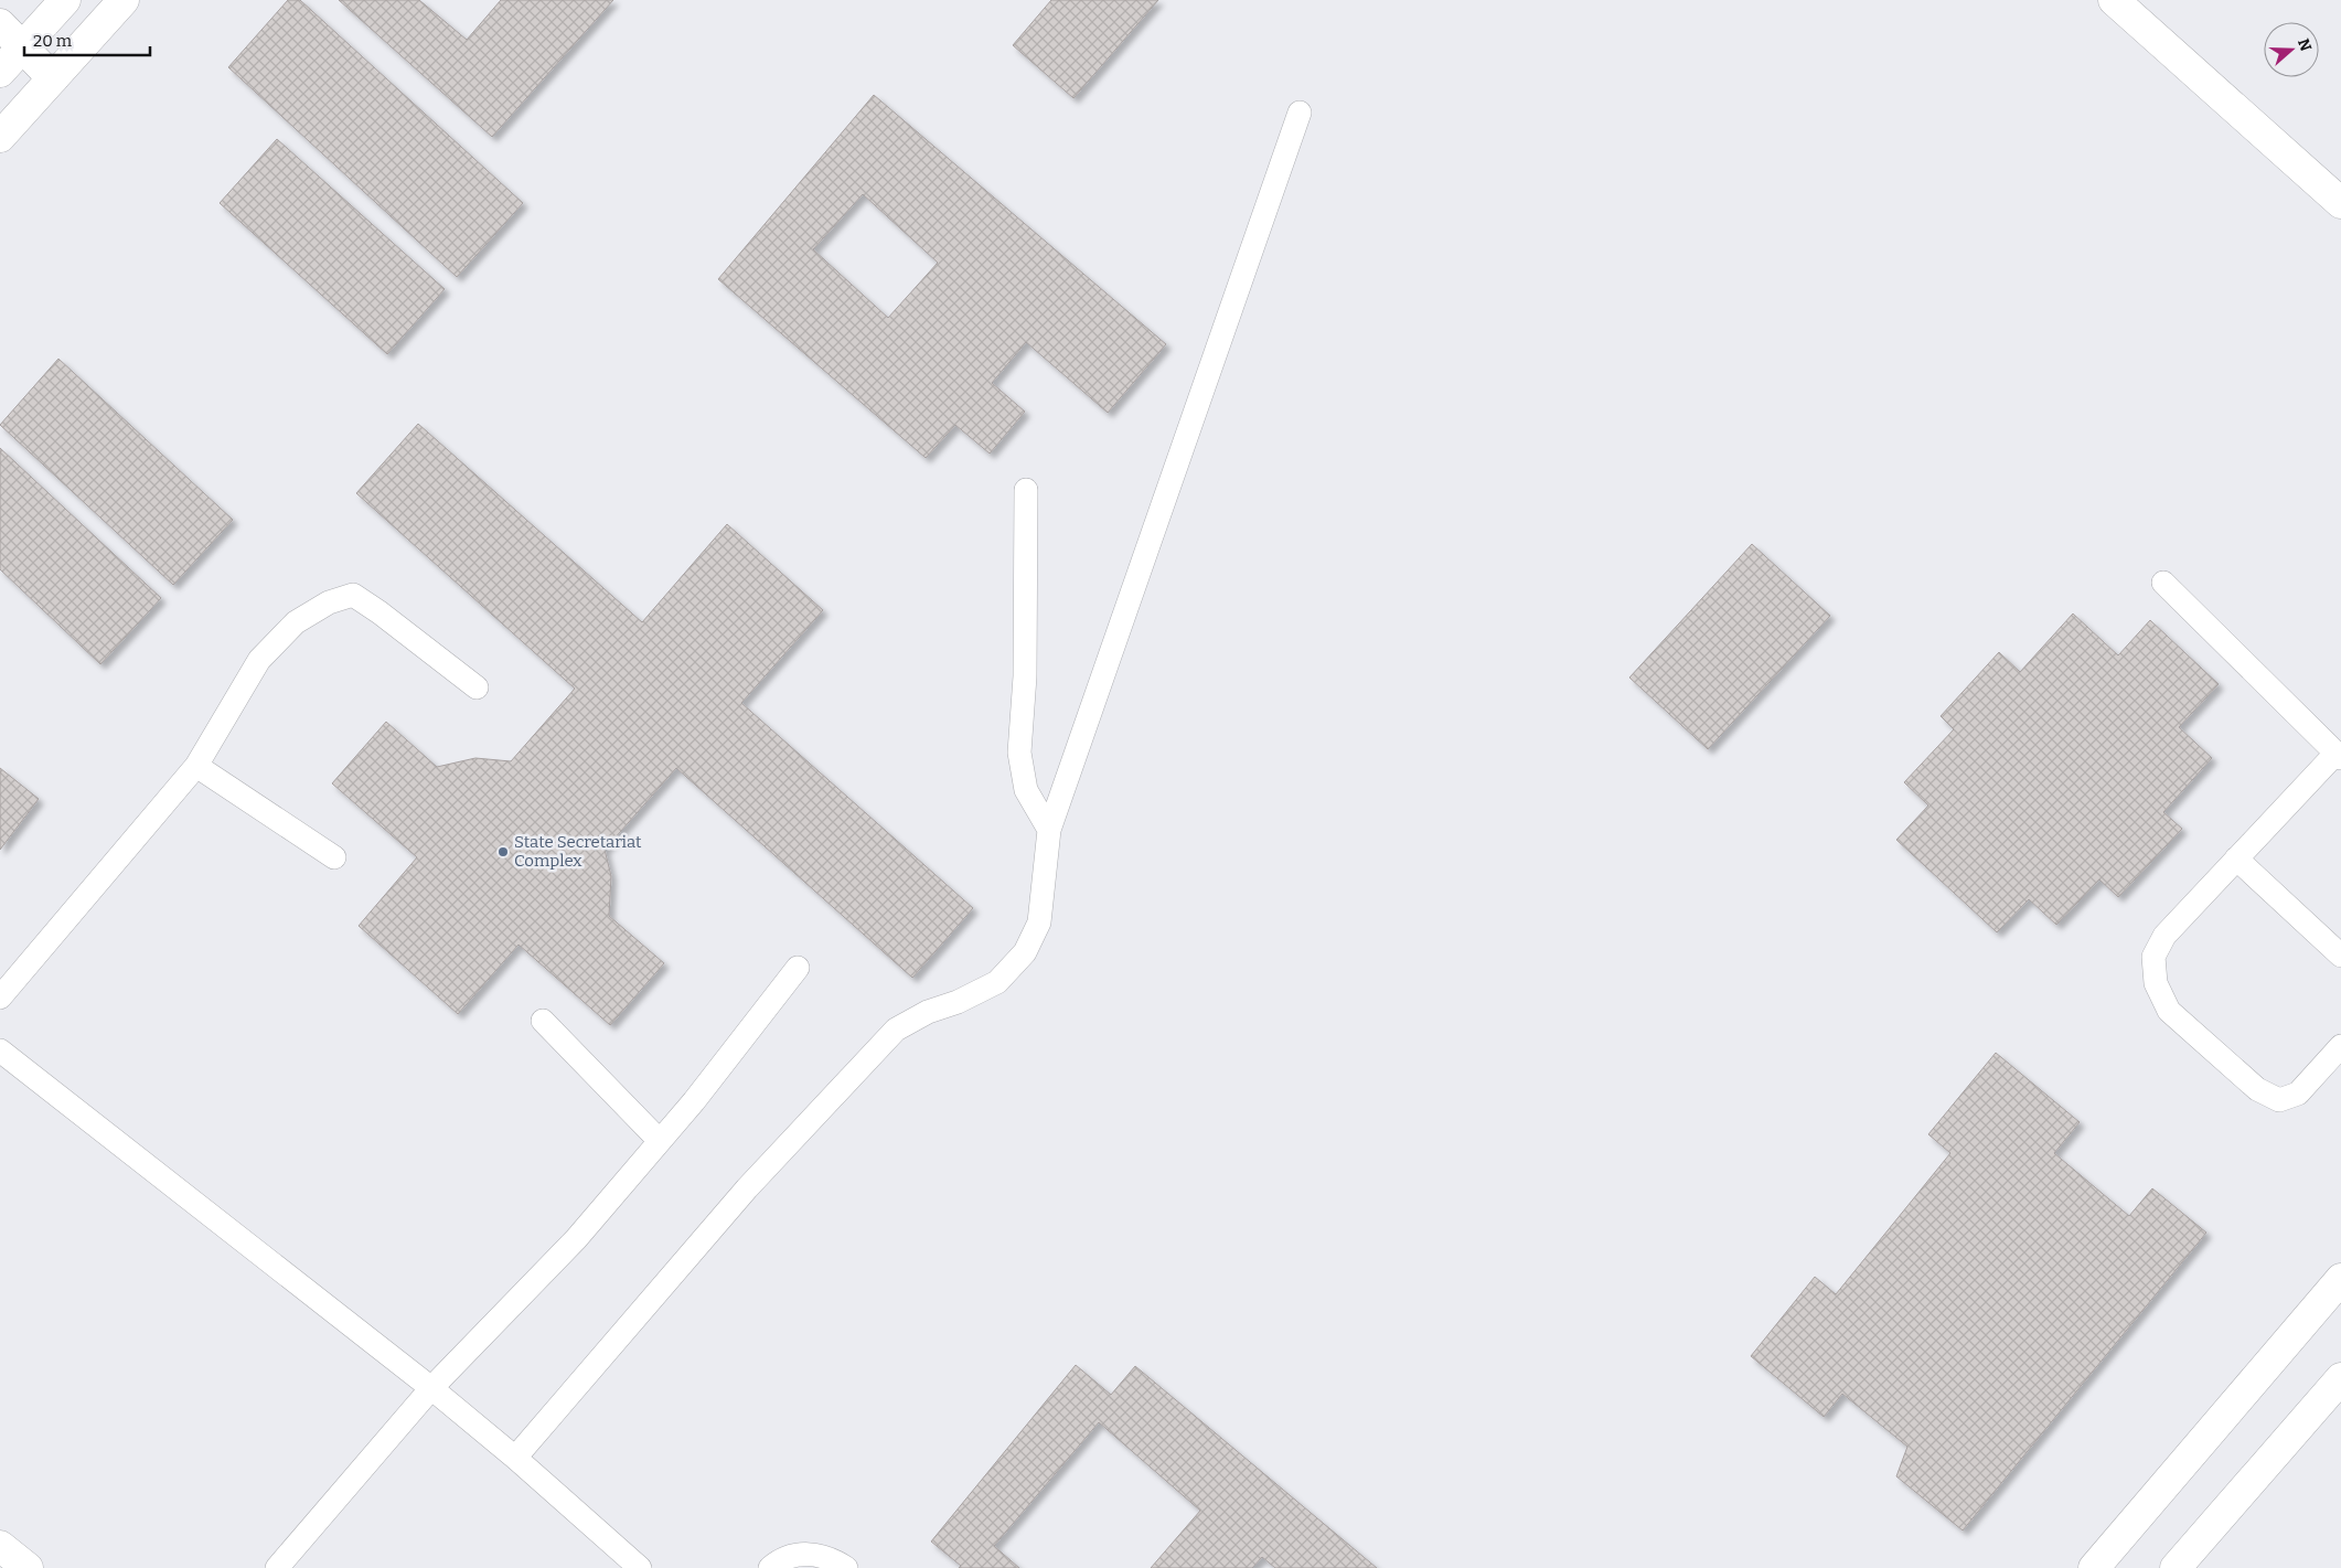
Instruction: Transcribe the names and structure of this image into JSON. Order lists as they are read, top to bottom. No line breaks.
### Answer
{"places":["State Secretariat Complex"],"scale_bar":"20 m","north":"right"}
